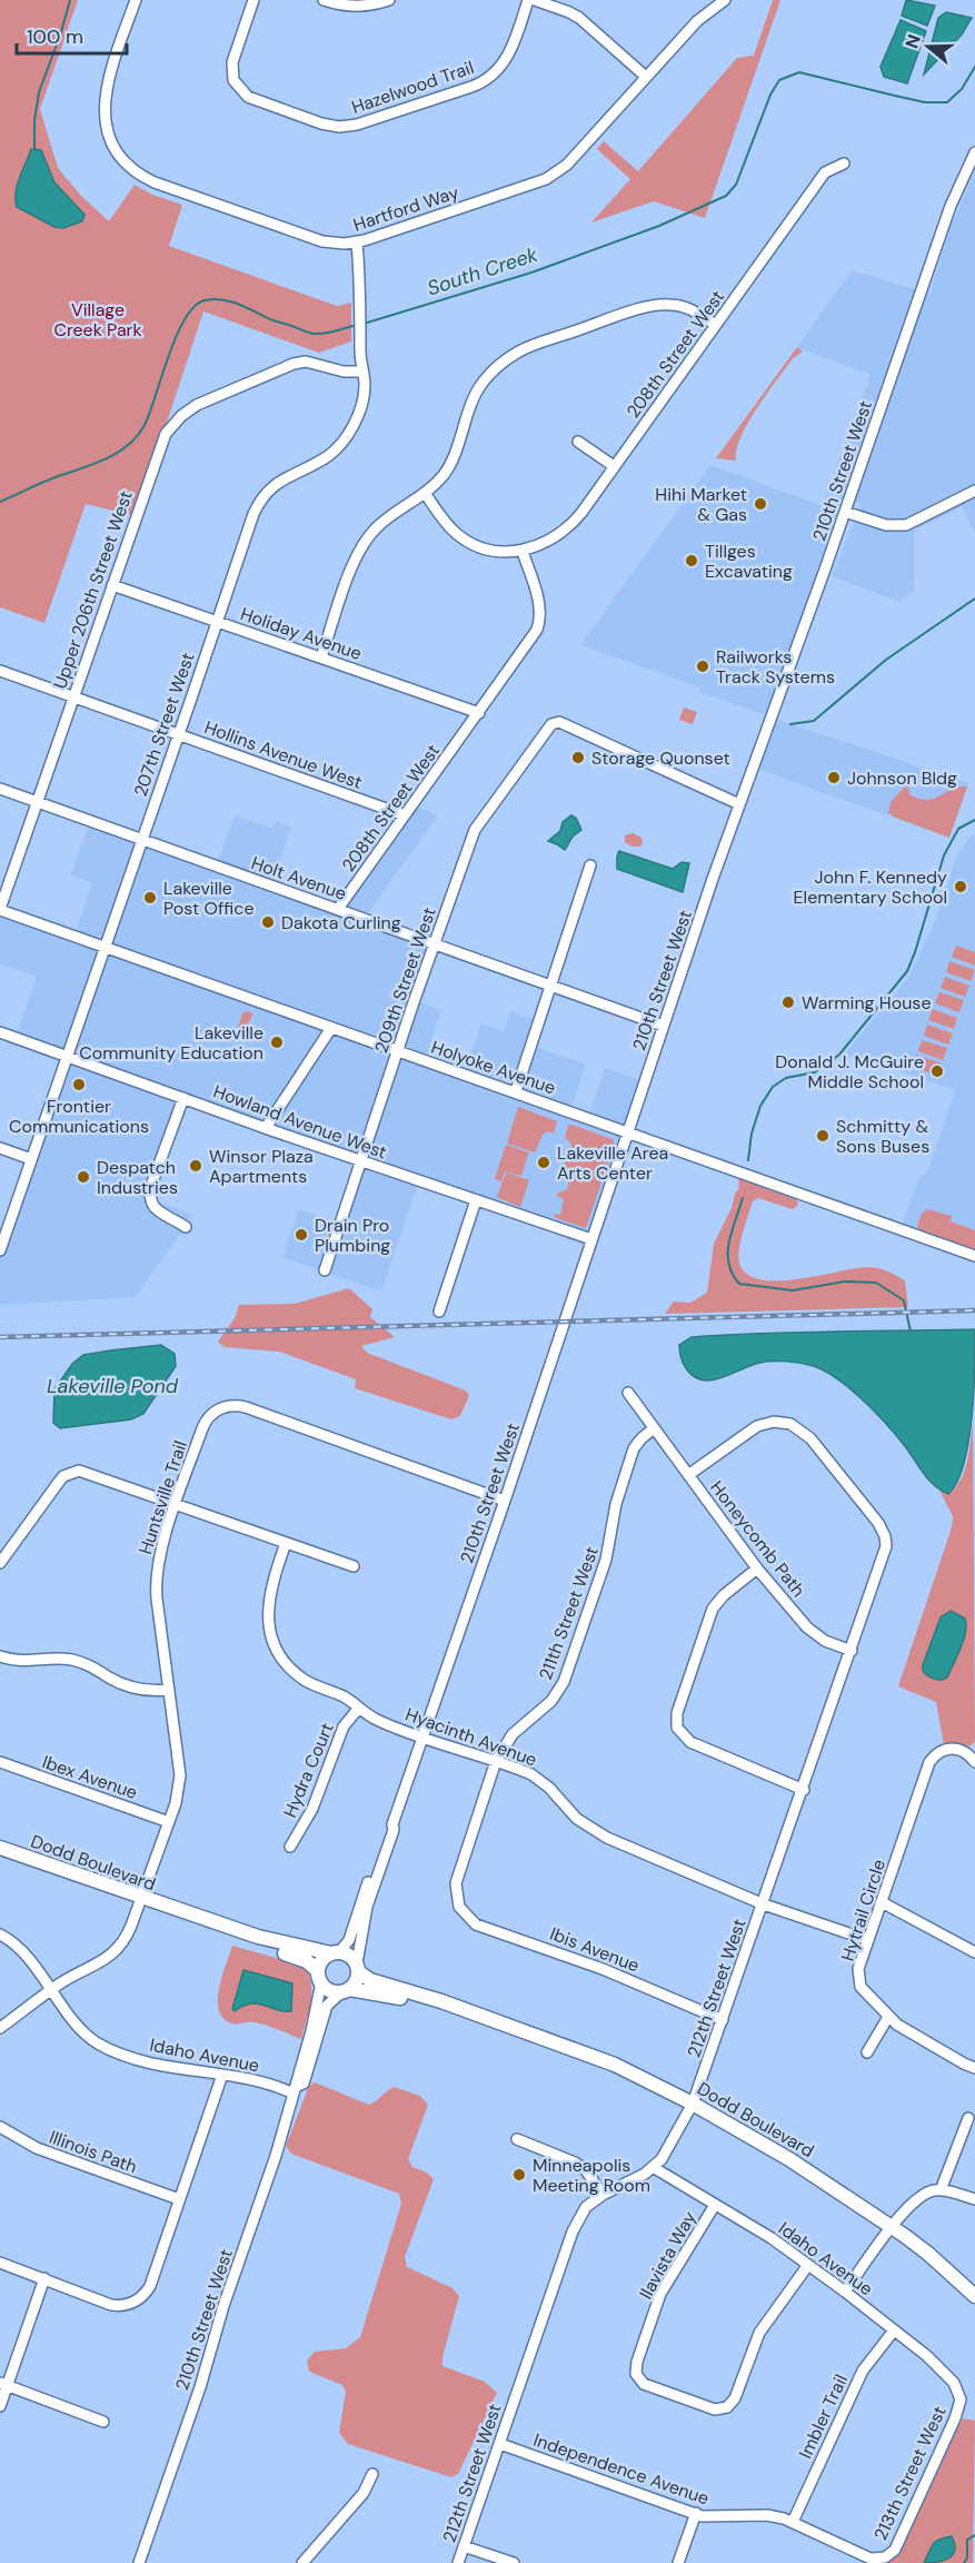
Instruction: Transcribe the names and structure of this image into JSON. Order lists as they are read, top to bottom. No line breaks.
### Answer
{"streets":{"main road":["Dodd Boulevard"],"street":["Hazelwood Trail","Hartford Way","208th Street West","210th Street West","Upper 206th Street West","Holiday Avenue","207th Street West","Hollins Avenue West","Holt Avenue","209th Street West","Holyoke Avenue","Howland Avenue West","Huntsville Trail","Honeycomb Path","211th Street West","Hyacinth Avenue","Hydra Court","Ibex Avenue","Hytrail Circle","Ibis Avenue","212th Street West","Idaho Avenue","Illinois Path","Ilavista Way","Imbler Trail","Independence Avenue","213th Street West"]},"crossings":[["Hartford Way","207th Street West"],["208th Street West","Holiday Avenue"],["208th Street West","Hollins Avenue West"],["208th Street West","Holt Avenue"],["210th Street West","Holt Avenue"],["210th Street West","209th Street West"],["210th Street West","Holyoke Avenue"],["210th Street West","Howland Avenue West"],["210th Street West","Huntsville Trail"],["210th Street West","Hyacinth Avenue"],["210th Street West","Dodd Boulevard"],["210th Street West","Idaho Avenue"],["Upper 206th Street West","Holiday Avenue"],["Upper 206th Street West","207th Street West"],["Upper 206th Street West","Hollins Avenue West"],["Upper 206th Street West","Holt Avenue"],["Upper 206th Street West","Holyoke Avenue"],["Holiday Avenue","207th Street West"],["207th Street West","Hollins Avenue West"],["207th Street West","Holt Avenue"],["207th Street West","Holyoke Avenue"],["207th Street West","Howland Avenue West"],["Holt Avenue","209th Street West"],["209th Street West","Holyoke Avenue"],["209th Street West","Howland Avenue West"],["Huntsville Trail","Ibex Avenue"],["Huntsville Trail","Dodd Boulevard"],["Honeycomb Path","211th Street West"],["Honeycomb Path","212th Street West"],["211th Street West","Hyacinth Avenue"],["211th Street West","Ibis Avenue"],["Hyacinth Avenue","Hydra Court"],["Hyacinth Avenue","Hytrail Circle"],["Hyacinth Avenue","212th Street West"],["Dodd Boulevard","212th Street West"],["Ibis Avenue","212th Street West"],["212th Street West","Idaho Avenue"],["212th Street West","Independence Avenue"],["Idaho Avenue","Ilavista Way"],["Idaho Avenue","Imbler Trail"],["Idaho Avenue","213th Street West"],["Imbler Trail","Independence Avenue"],["Independence Avenue","213th Street West"]],"water":["South Creek","Lakeville Pond"],"parks":["Village Creek Park"],"places":["Hihi Market & Gas","Tillges Excavating","Railworks Track Systems","Storage Quonset","Johnson Bldg","John F. Kennedy Elementary School","Lakeville Post Office","Dakota Curling","Warming House","Lakeville Community Education","Donald J. McGuire Middle School","Frontier Communications","Schmitty & Sons Buses","Lakeville Area Arts Center","Winsor Plaza Apartments","Despatch Industries","Drain Pro Plumbing","Minneapolis Meeting Room"],"scale_bar":"100 m","north":"left"}
